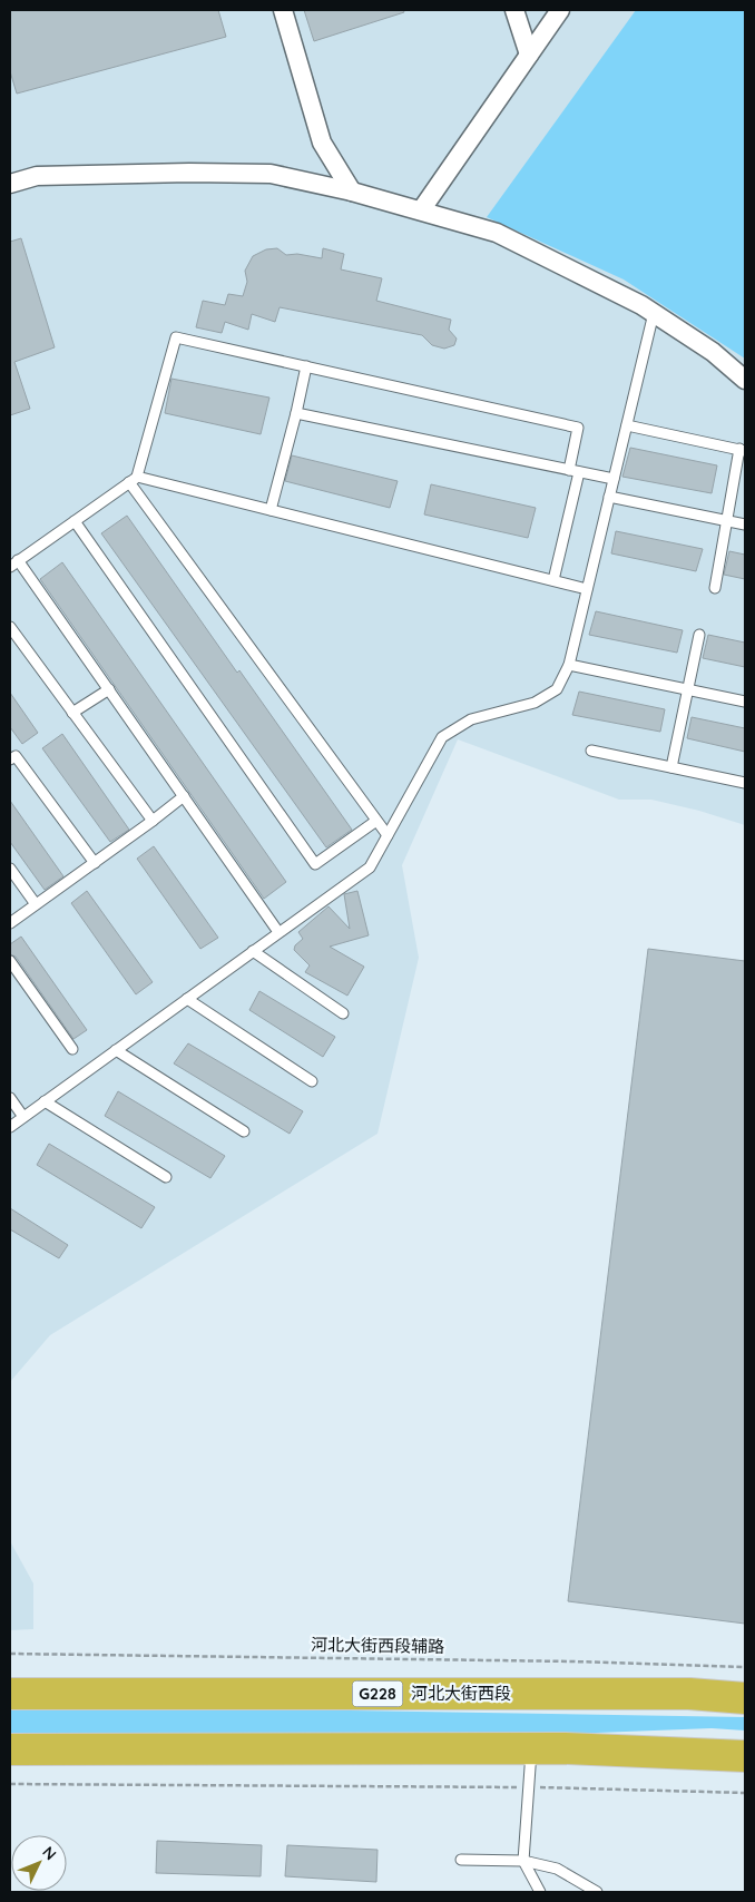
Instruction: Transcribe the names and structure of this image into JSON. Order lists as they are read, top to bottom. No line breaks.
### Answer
{"streets":{"highway":["G228","河北大街西段"],"path":["河北大街西段辅路"]},"north":"top right"}
